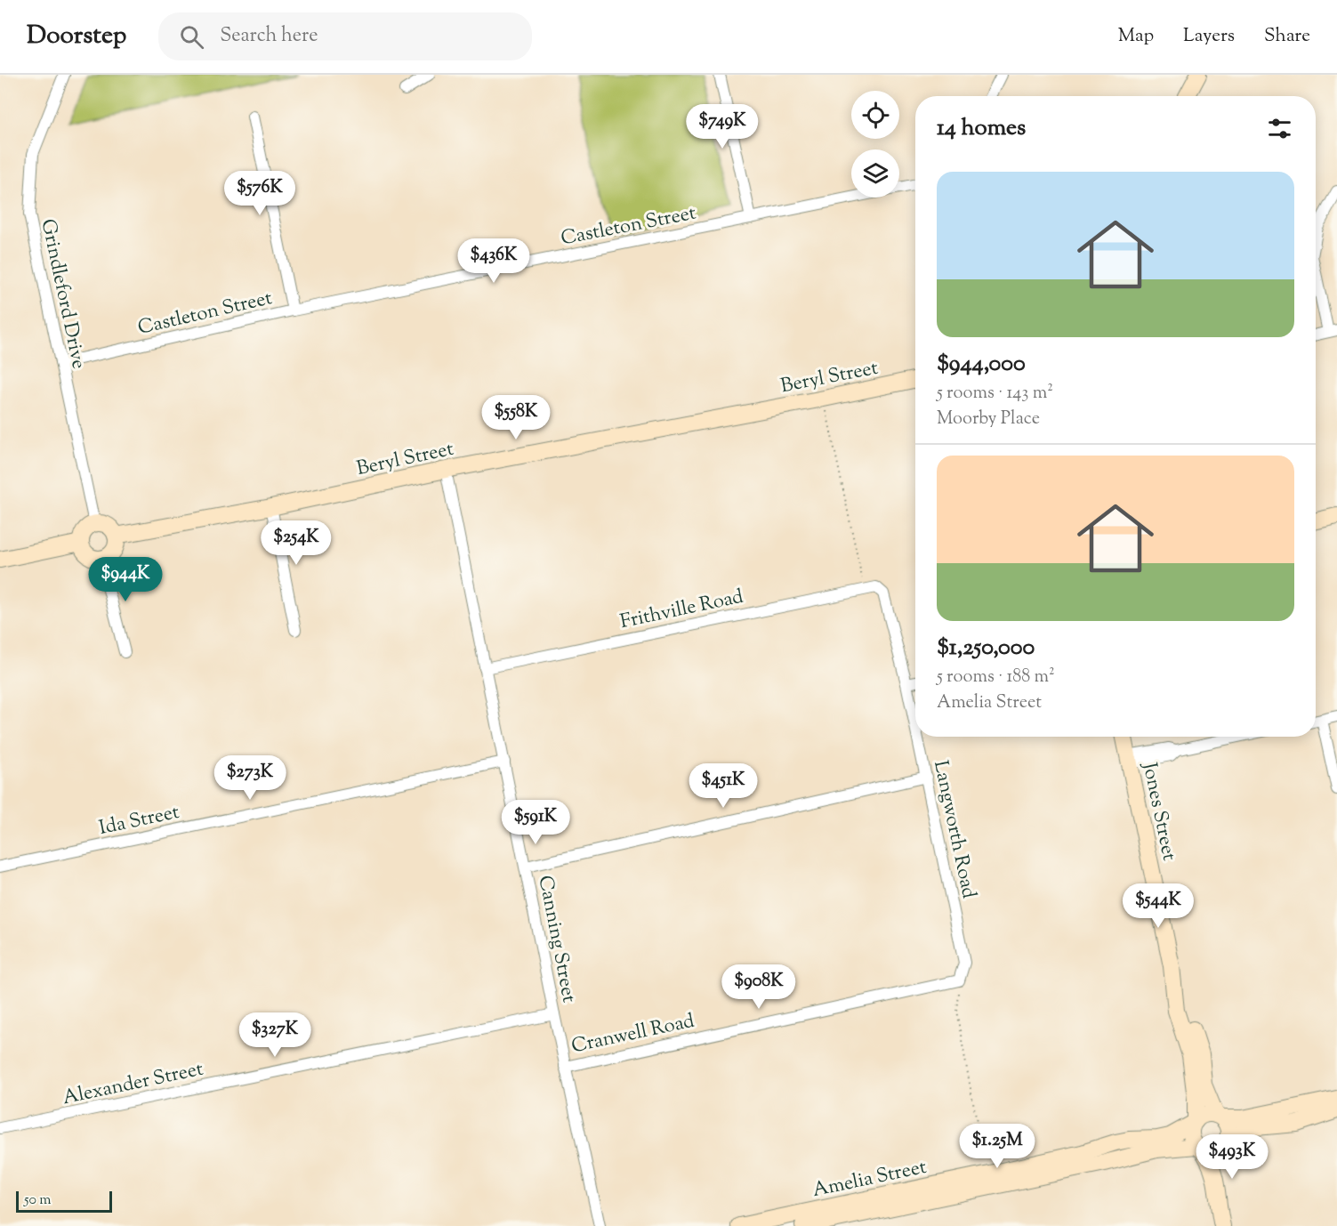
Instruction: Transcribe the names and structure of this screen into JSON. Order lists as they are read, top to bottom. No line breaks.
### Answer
{"streets":{"street":["Castleton Street","Grindleford Drive","Beryl Street","Frithville Road","Jones Street","Ida Street","Langworth Road","Canning Street","Cranwell Road","Alexander Street","Amelia Street"]},"crossings":[["Castleton Street","Grindleford Drive"],["Grindleford Drive","Beryl Street"],["Beryl Street","Canning Street"],["Frithville Road","Langworth Road"],["Frithville Road","Canning Street"],["Jones Street","Amelia Street"],["Ida Street","Canning Street"],["Langworth Road","Cranwell Road"],["Canning Street","Cranwell Road"],["Canning Street","Alexander Street"]],"scale_bar":"50 m","page":{"header":"Doorstep","search":"Search here","nav":["Map","Layers","Share"],"heading":"14 homes","price":["$749K","$576K","$436K","$558K","$254K","$944K","$273K","$451K","$591K","$544K","$908K","$327K","$1.25M","$493K"],"list":[{"name":"$944,000","note":"5 rooms · 143 m² · Moorby Place"},{"name":"$1,250,000","note":"5 rooms · 188 m² · Amelia Street"}],"scale":"50 m"}}
